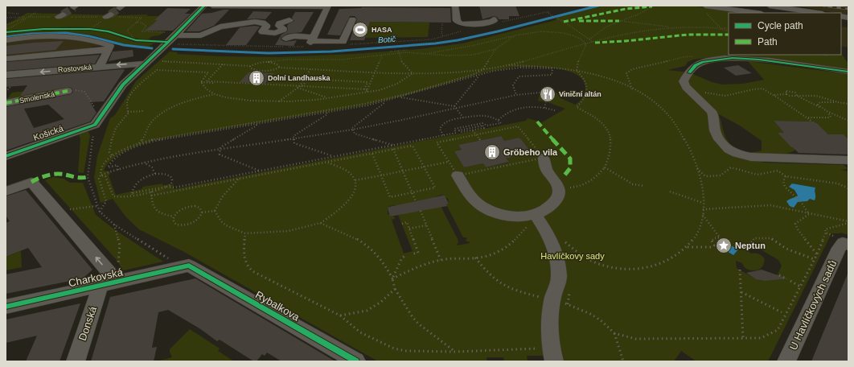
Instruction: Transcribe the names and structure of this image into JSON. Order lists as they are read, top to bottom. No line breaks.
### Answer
{"streets":{"street":["Rostovská","Smolenská","Košická","Charkovská","U Havlíčkových sadů","Rybalkova","Donská"]},"crossings":[["Charkovská","Rybalkova"],["Charkovská","Donská"]],"water":["Botič"],"parks":["Havlíčkovy sady"],"places":{"sports":["HASA"],"building":["Dolní Landhauska","Gröbeho vila"],"restaurant":["Viniční altán"],"place":["Neptun"]},"legend":["Cycle path","Path"]}
